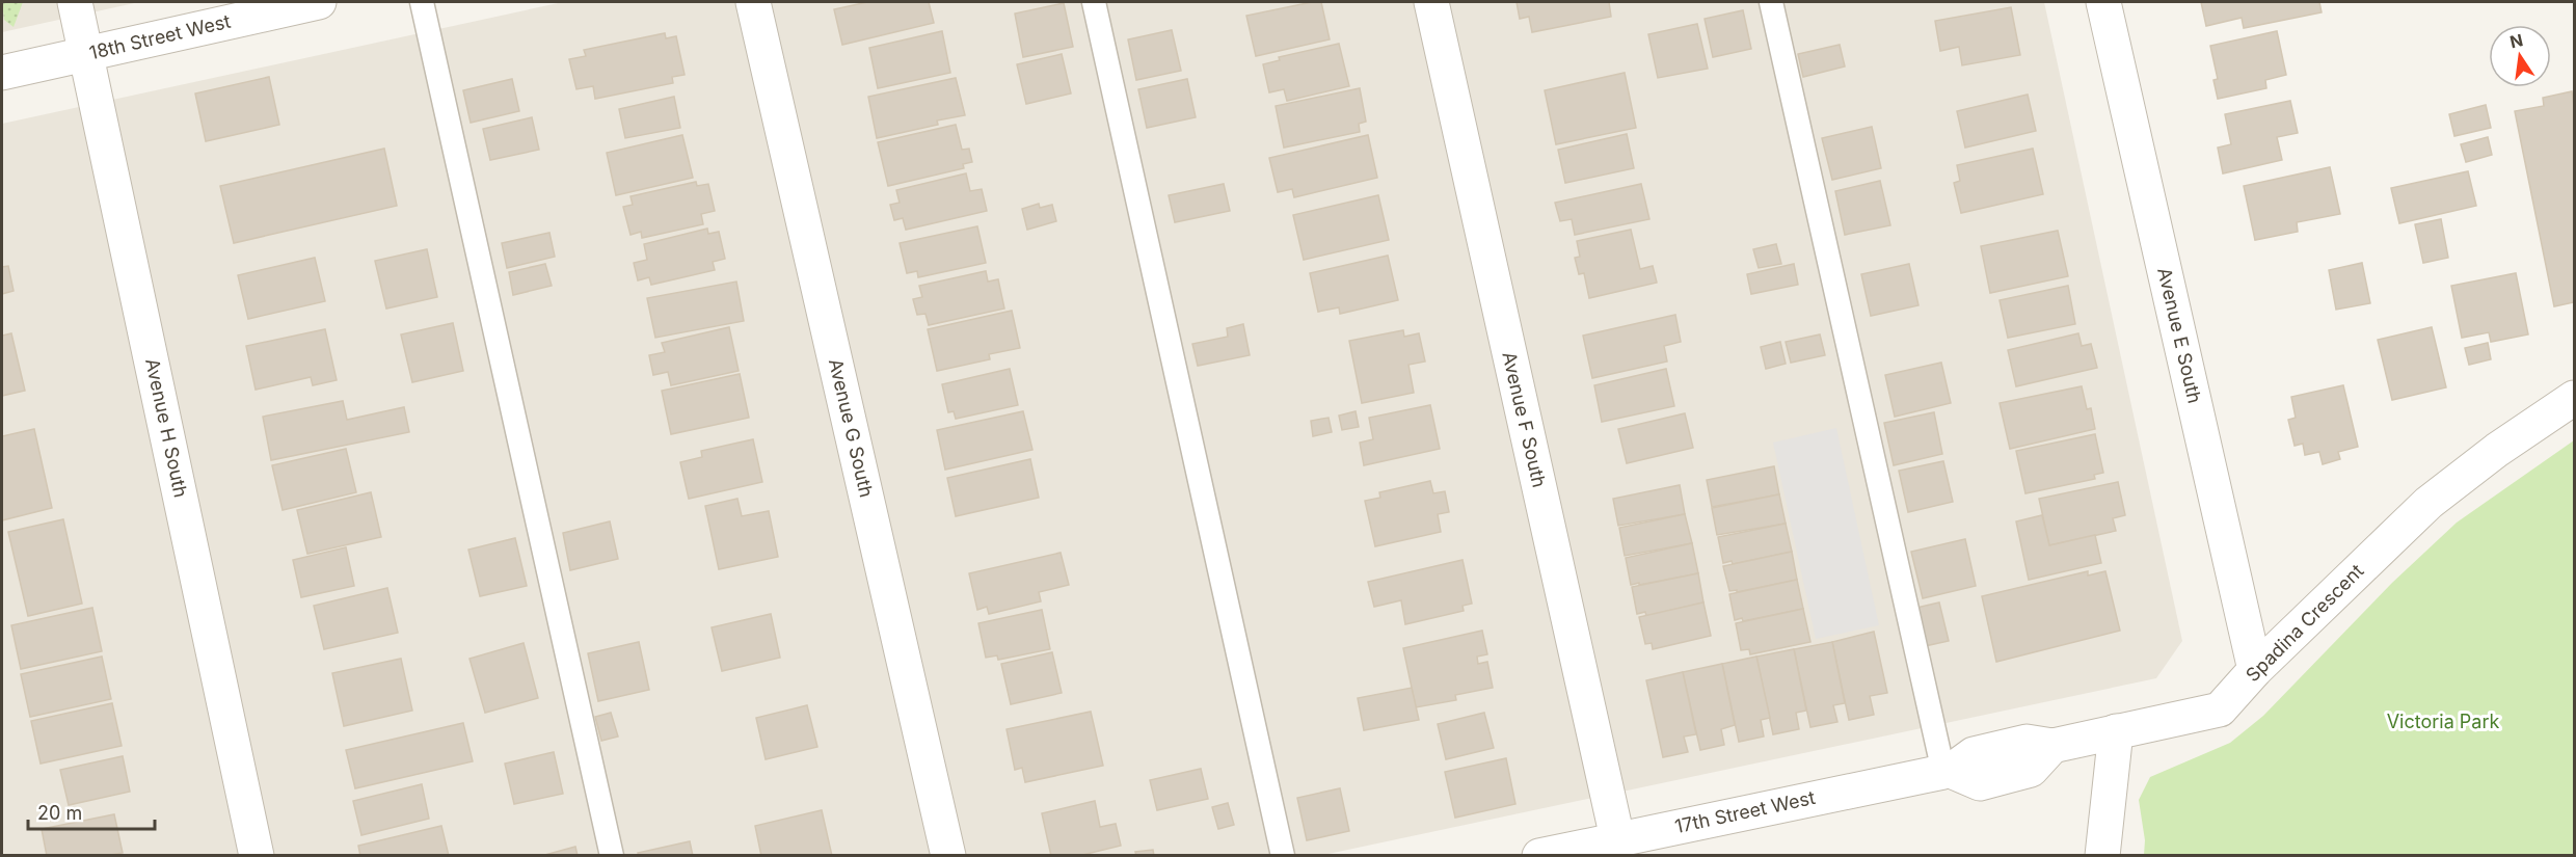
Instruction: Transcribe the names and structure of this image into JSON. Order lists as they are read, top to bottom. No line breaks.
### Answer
{"streets":{"street":["18th Street West","Avenue E South","Avenue F South","Avenue H South","Avenue G South","Spadina Crescent","17th Street West"]},"crossings":[["18th Street West","Avenue H South"],["Avenue E South","Spadina Crescent"],["Avenue F South","17th Street West"],["Spadina Crescent","17th Street West"]],"parks":["Victoria Park"],"scale_bar":"20 m","north":"top"}
